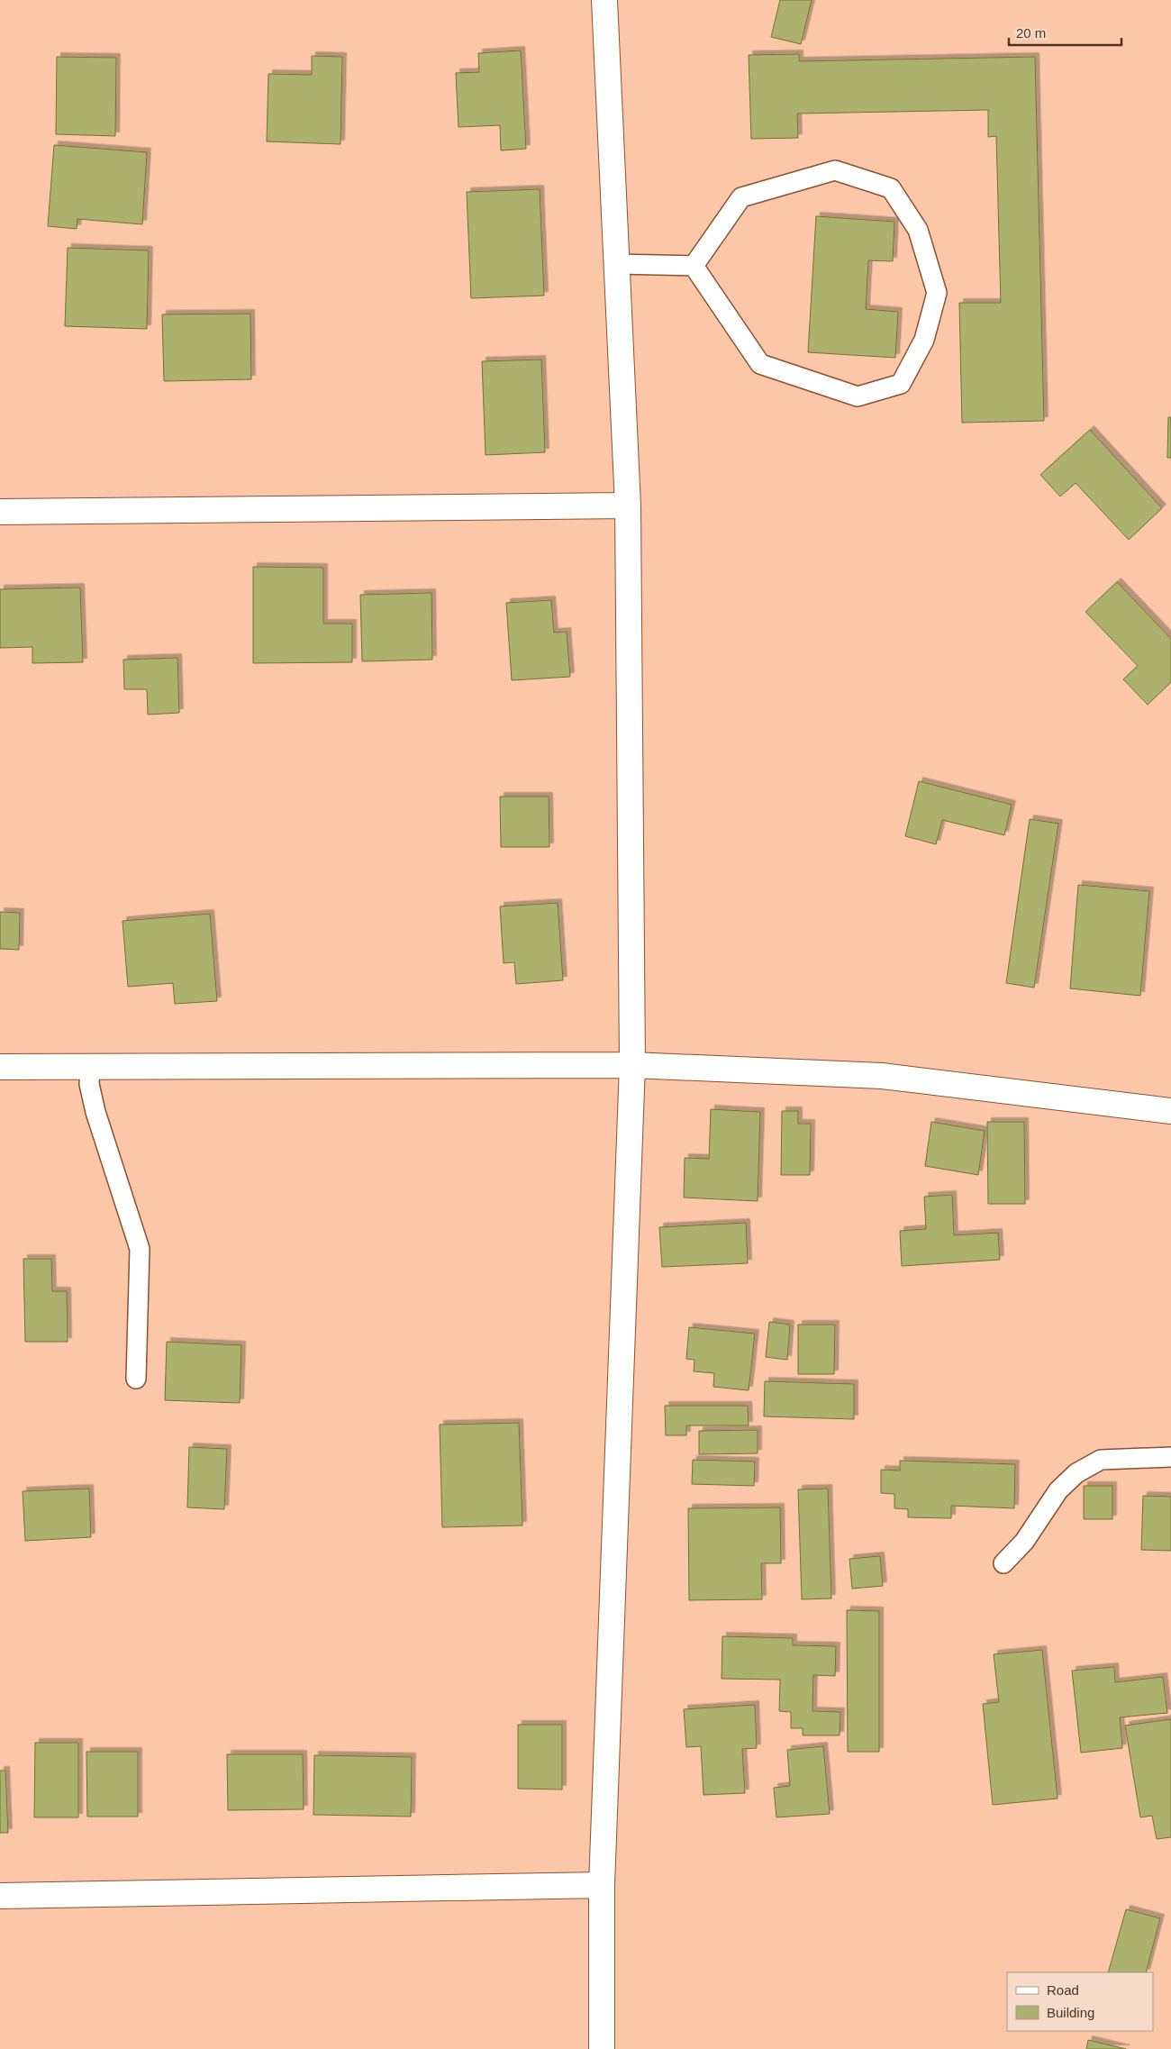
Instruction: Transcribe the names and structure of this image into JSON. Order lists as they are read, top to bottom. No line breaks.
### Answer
{"legend":["Road","Building"],"scale_bar":"20 m"}
